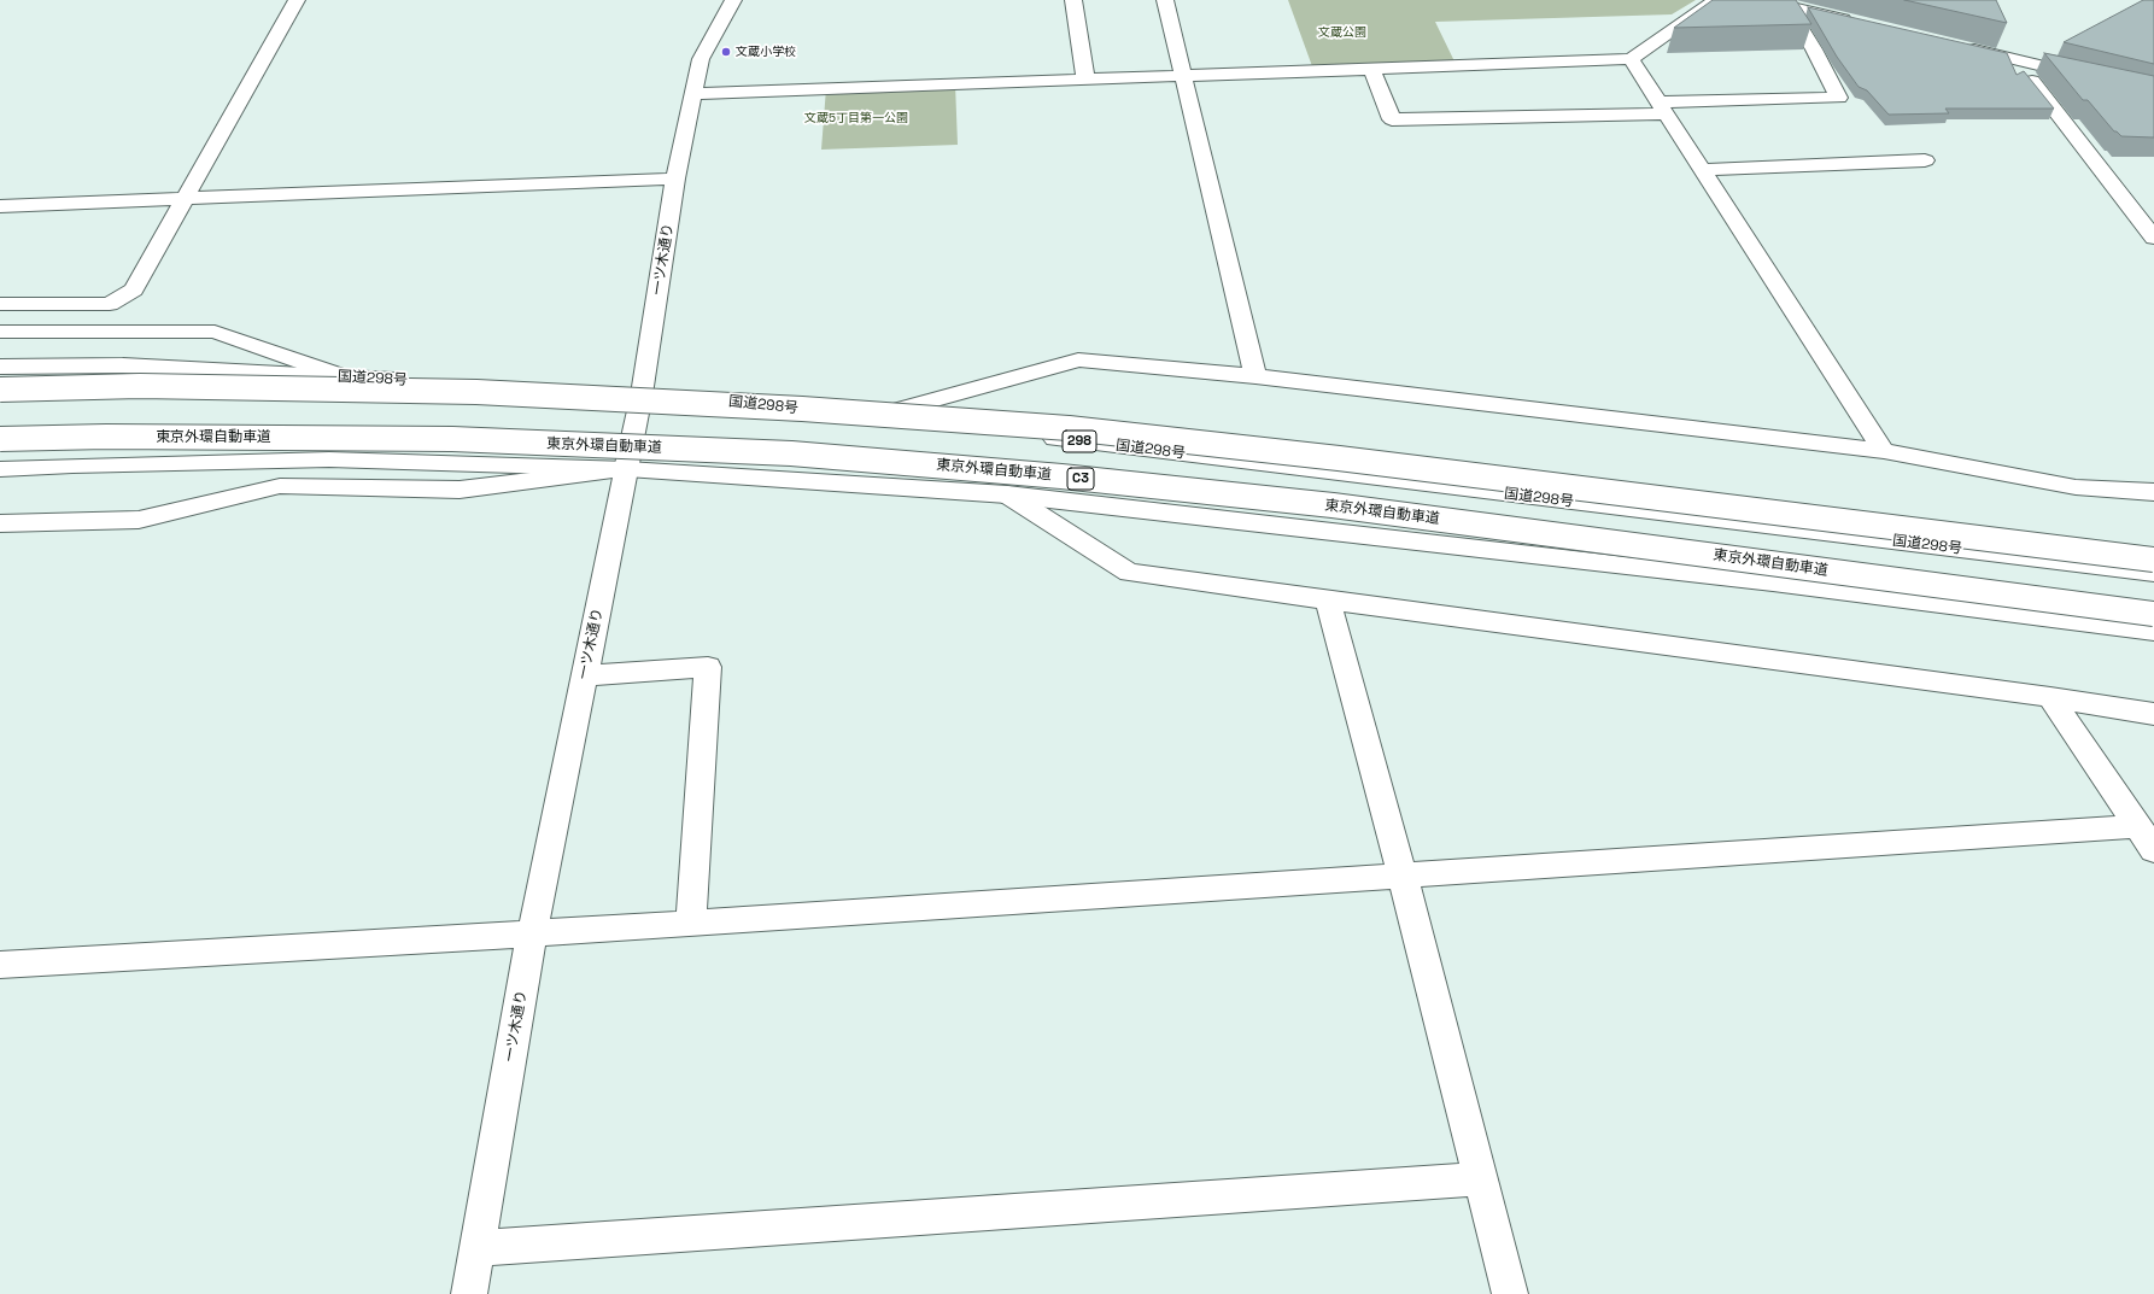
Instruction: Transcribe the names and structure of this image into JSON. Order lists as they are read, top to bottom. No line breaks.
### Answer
{"streets":{"main road":["一ツ木通り","国道298号","東京外環自動車道","298","C3"]},"crossings":[["一ツ木通り","国道298号"]],"parks":["文蔵公園","文蔵5丁目第一公園"],"places":["文蔵小学校"]}
